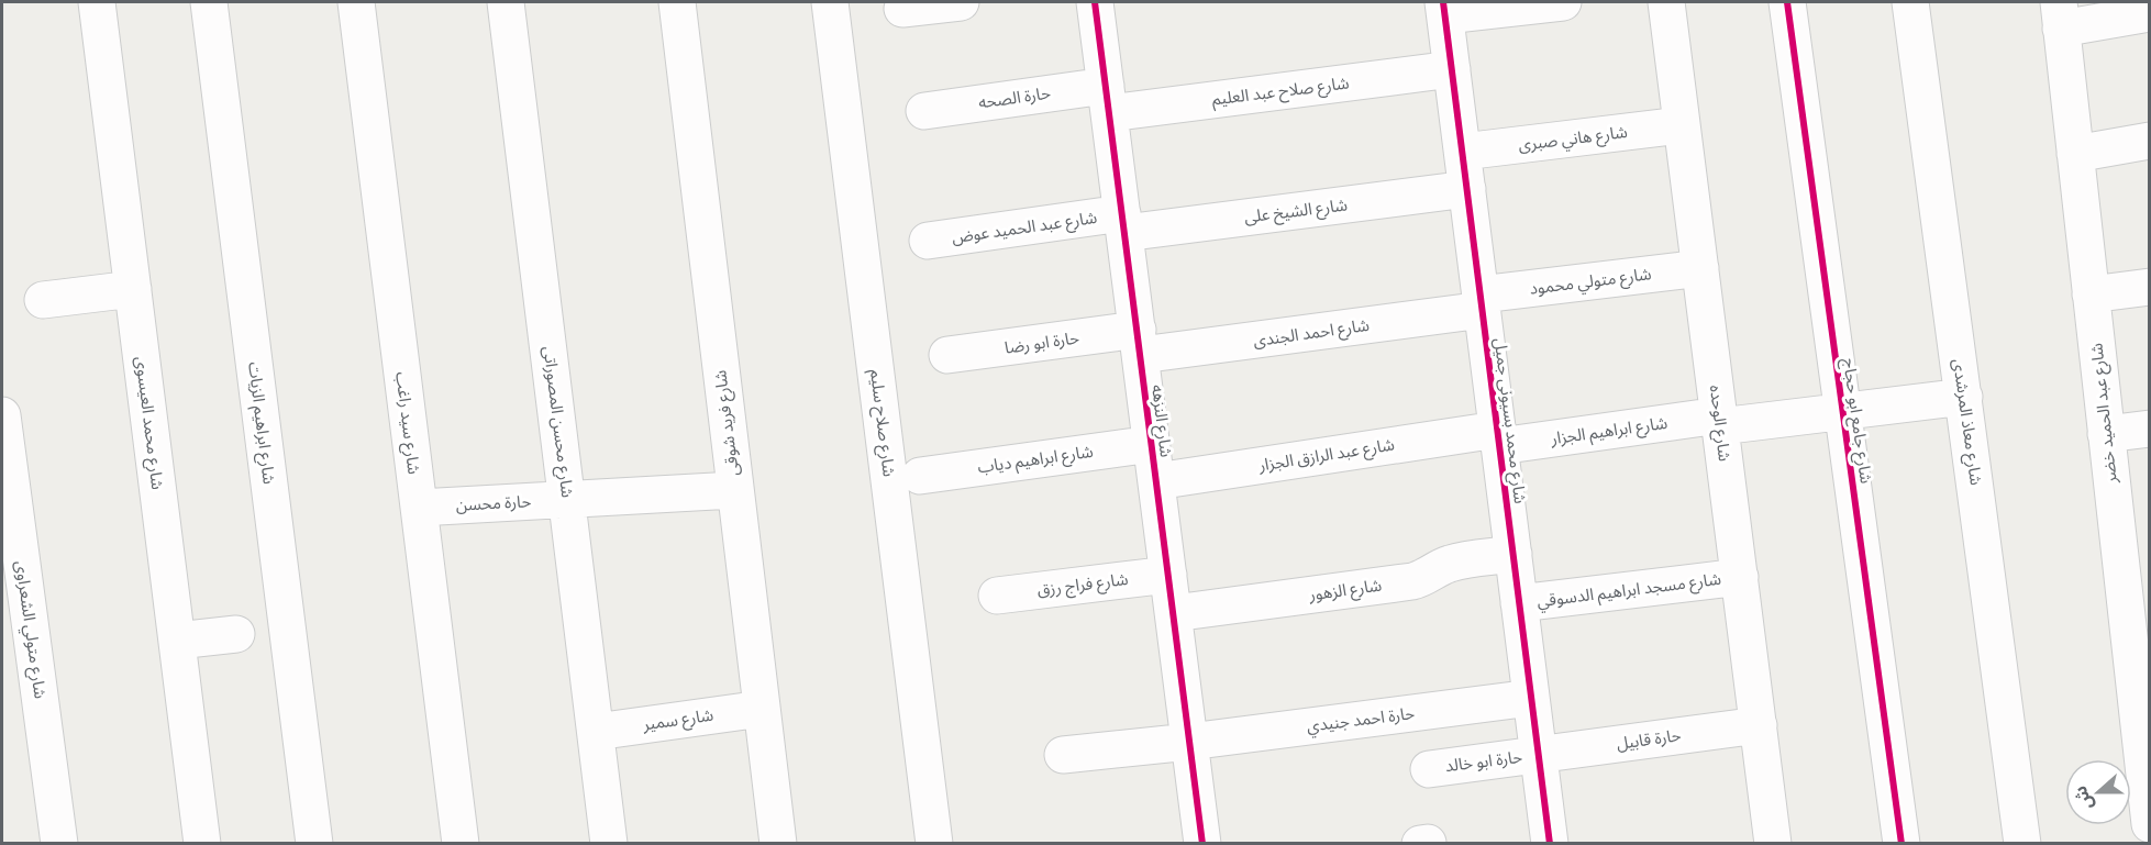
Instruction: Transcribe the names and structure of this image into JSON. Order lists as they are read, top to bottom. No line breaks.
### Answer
{"streets":{"street":["شارع صلاح عبد العليم","حارة الصحه","شارع هاني صبرى","شارع الشيخ على","شارع عبد الحميد عوض","شارع متولي محمود","شارع احمد الجندى","حارة ابو رضا","شارع عبد الحميد خضر","شارع النزهه","شارع محمد بسيونى جميل","شارع جامع ابو حجاج","شارع محسن المصوراتى","شارع معاذ المرشدى","شارع محمد العيسوى","شارع ابراهيم الزيات","شارع سيد راغب","شارع فريد شوقى","شارع صلاح سليم","شارع الوحده","شارع ابراهيم الجزار","شارع عبد الرازق الجزار","شارع ابراهيم دياب","حارة محسن","شارع فراج رزق","شارع الزهور","شارع مسجد ابراهيم الدسوقي","شارع متولي الشعراوى","شارع سمير","حارة احمد جنيدي","حارة قابيل","حارة ابو خالد"]},"crossings":[["شارع صلاح عبد العليم","حارة الصحه"],["شارع صلاح عبد العليم","شارع النزهه"],["شارع صلاح عبد العليم","شارع محمد بسيونى جميل"],["حارة الصحه","شارع النزهه"],["شارع هاني صبرى","شارع محمد بسيونى جميل"],["شارع هاني صبرى","شارع الوحده"],["شارع الشيخ على","شارع عبد الحميد عوض"],["شارع الشيخ على","شارع النزهه"],["شارع الشيخ على","شارع محمد بسيونى جميل"],["شارع عبد الحميد عوض","شارع النزهه"],["شارع متولي محمود","شارع احمد الجندى"],["شارع متولي محمود","شارع محمد بسيونى جميل"],["شارع متولي محمود","شارع الوحده"],["شارع احمد الجندى","حارة ابو رضا"],["شارع احمد الجندى","شارع النزهه"],["شارع احمد الجندى","شارع محمد بسيونى جميل"],["حارة ابو رضا","شارع النزهه"],["شارع النزهه","شارع عبد الرازق الجزار"],["شارع النزهه","شارع ابراهيم دياب"],["شارع النزهه","شارع فراج رزق"],["شارع النزهه","شارع الزهور"],["شارع النزهه","حارة احمد جنيدي"],["شارع محمد بسيونى جميل","شارع ابراهيم الجزار"],["شارع محمد بسيونى جميل","شارع عبد الرازق الجزار"],["شارع محمد بسيونى جميل","شارع الزهور"],["شارع محمد بسيونى جميل","شارع مسجد ابراهيم الدسوقي"],["شارع محمد بسيونى جميل","حارة احمد جنيدي"],["شارع محمد بسيونى جميل","حارة قابيل"],["شارع محمد بسيونى جميل","حارة ابو خالد"],["شارع جامع ابو حجاج","شارع ابراهيم الجزار"],["شارع محسن المصوراتى","حارة محسن"],["شارع محسن المصوراتى","شارع سمير"],["شارع معاذ المرشدى","شارع ابراهيم الجزار"],["شارع سيد راغب","حارة محسن"],["شارع فريد شوقى","شارع سمير"],["شارع الوحده","شارع ابراهيم الجزار"],["شارع الوحده","شارع مسجد ابراهيم الدسوقي"],["شارع الوحده","حارة قابيل"],["شارع ابراهيم الجزار","شارع عبد الرازق الجزار"],["حارة قابيل","حارة ابو خالد"]],"north":"left"}
